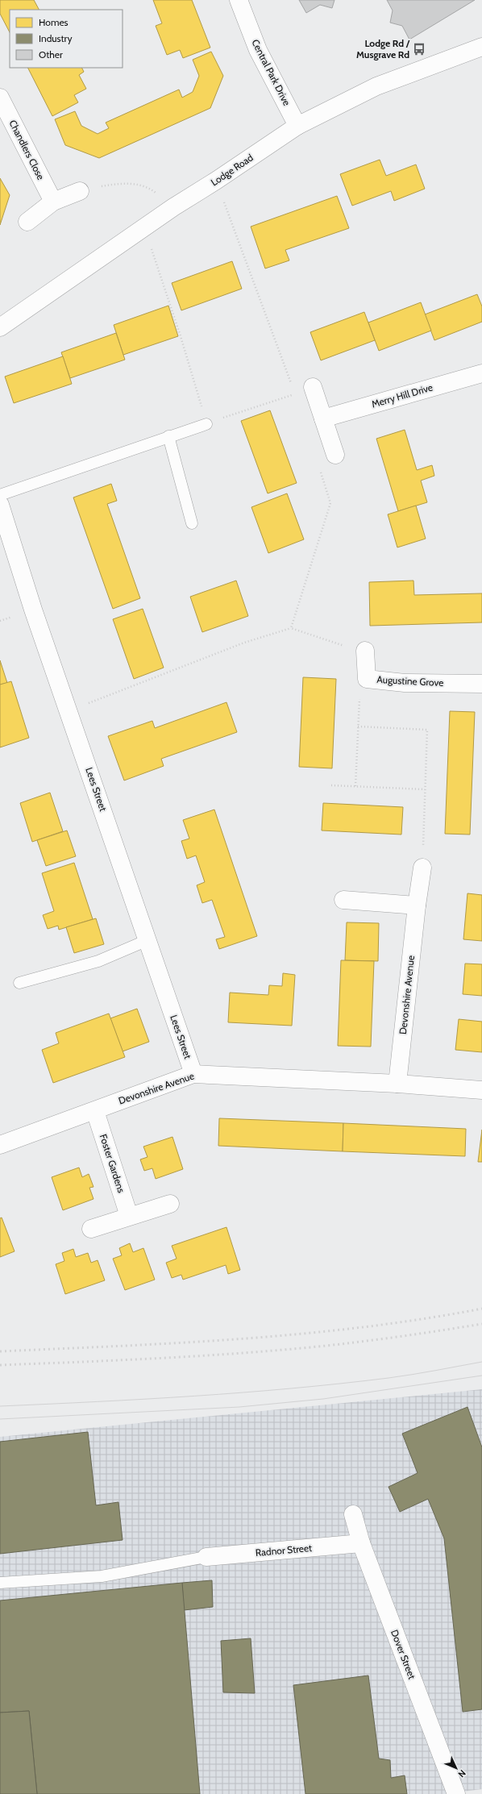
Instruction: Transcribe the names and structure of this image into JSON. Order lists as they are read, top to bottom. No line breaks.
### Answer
{"streets":{"street":["Central Park Drive","Chandlers Close","Lodge Road","Merry Hill Drive","Augustine Grove","Lees Street","Devonshire Avenue","Foster Gardens","Radnor Street","Dover Street"]},"crossings":[["Central Park Drive","Lodge Road"],["Lees Street","Devonshire Avenue"],["Devonshire Avenue","Foster Gardens"],["Radnor Street","Dover Street"]],"places":{"bus stop":["Lodge Rd / Musgrave Rd"]},"legend":["Homes","Industry","Other"],"north":"bottom right"}
